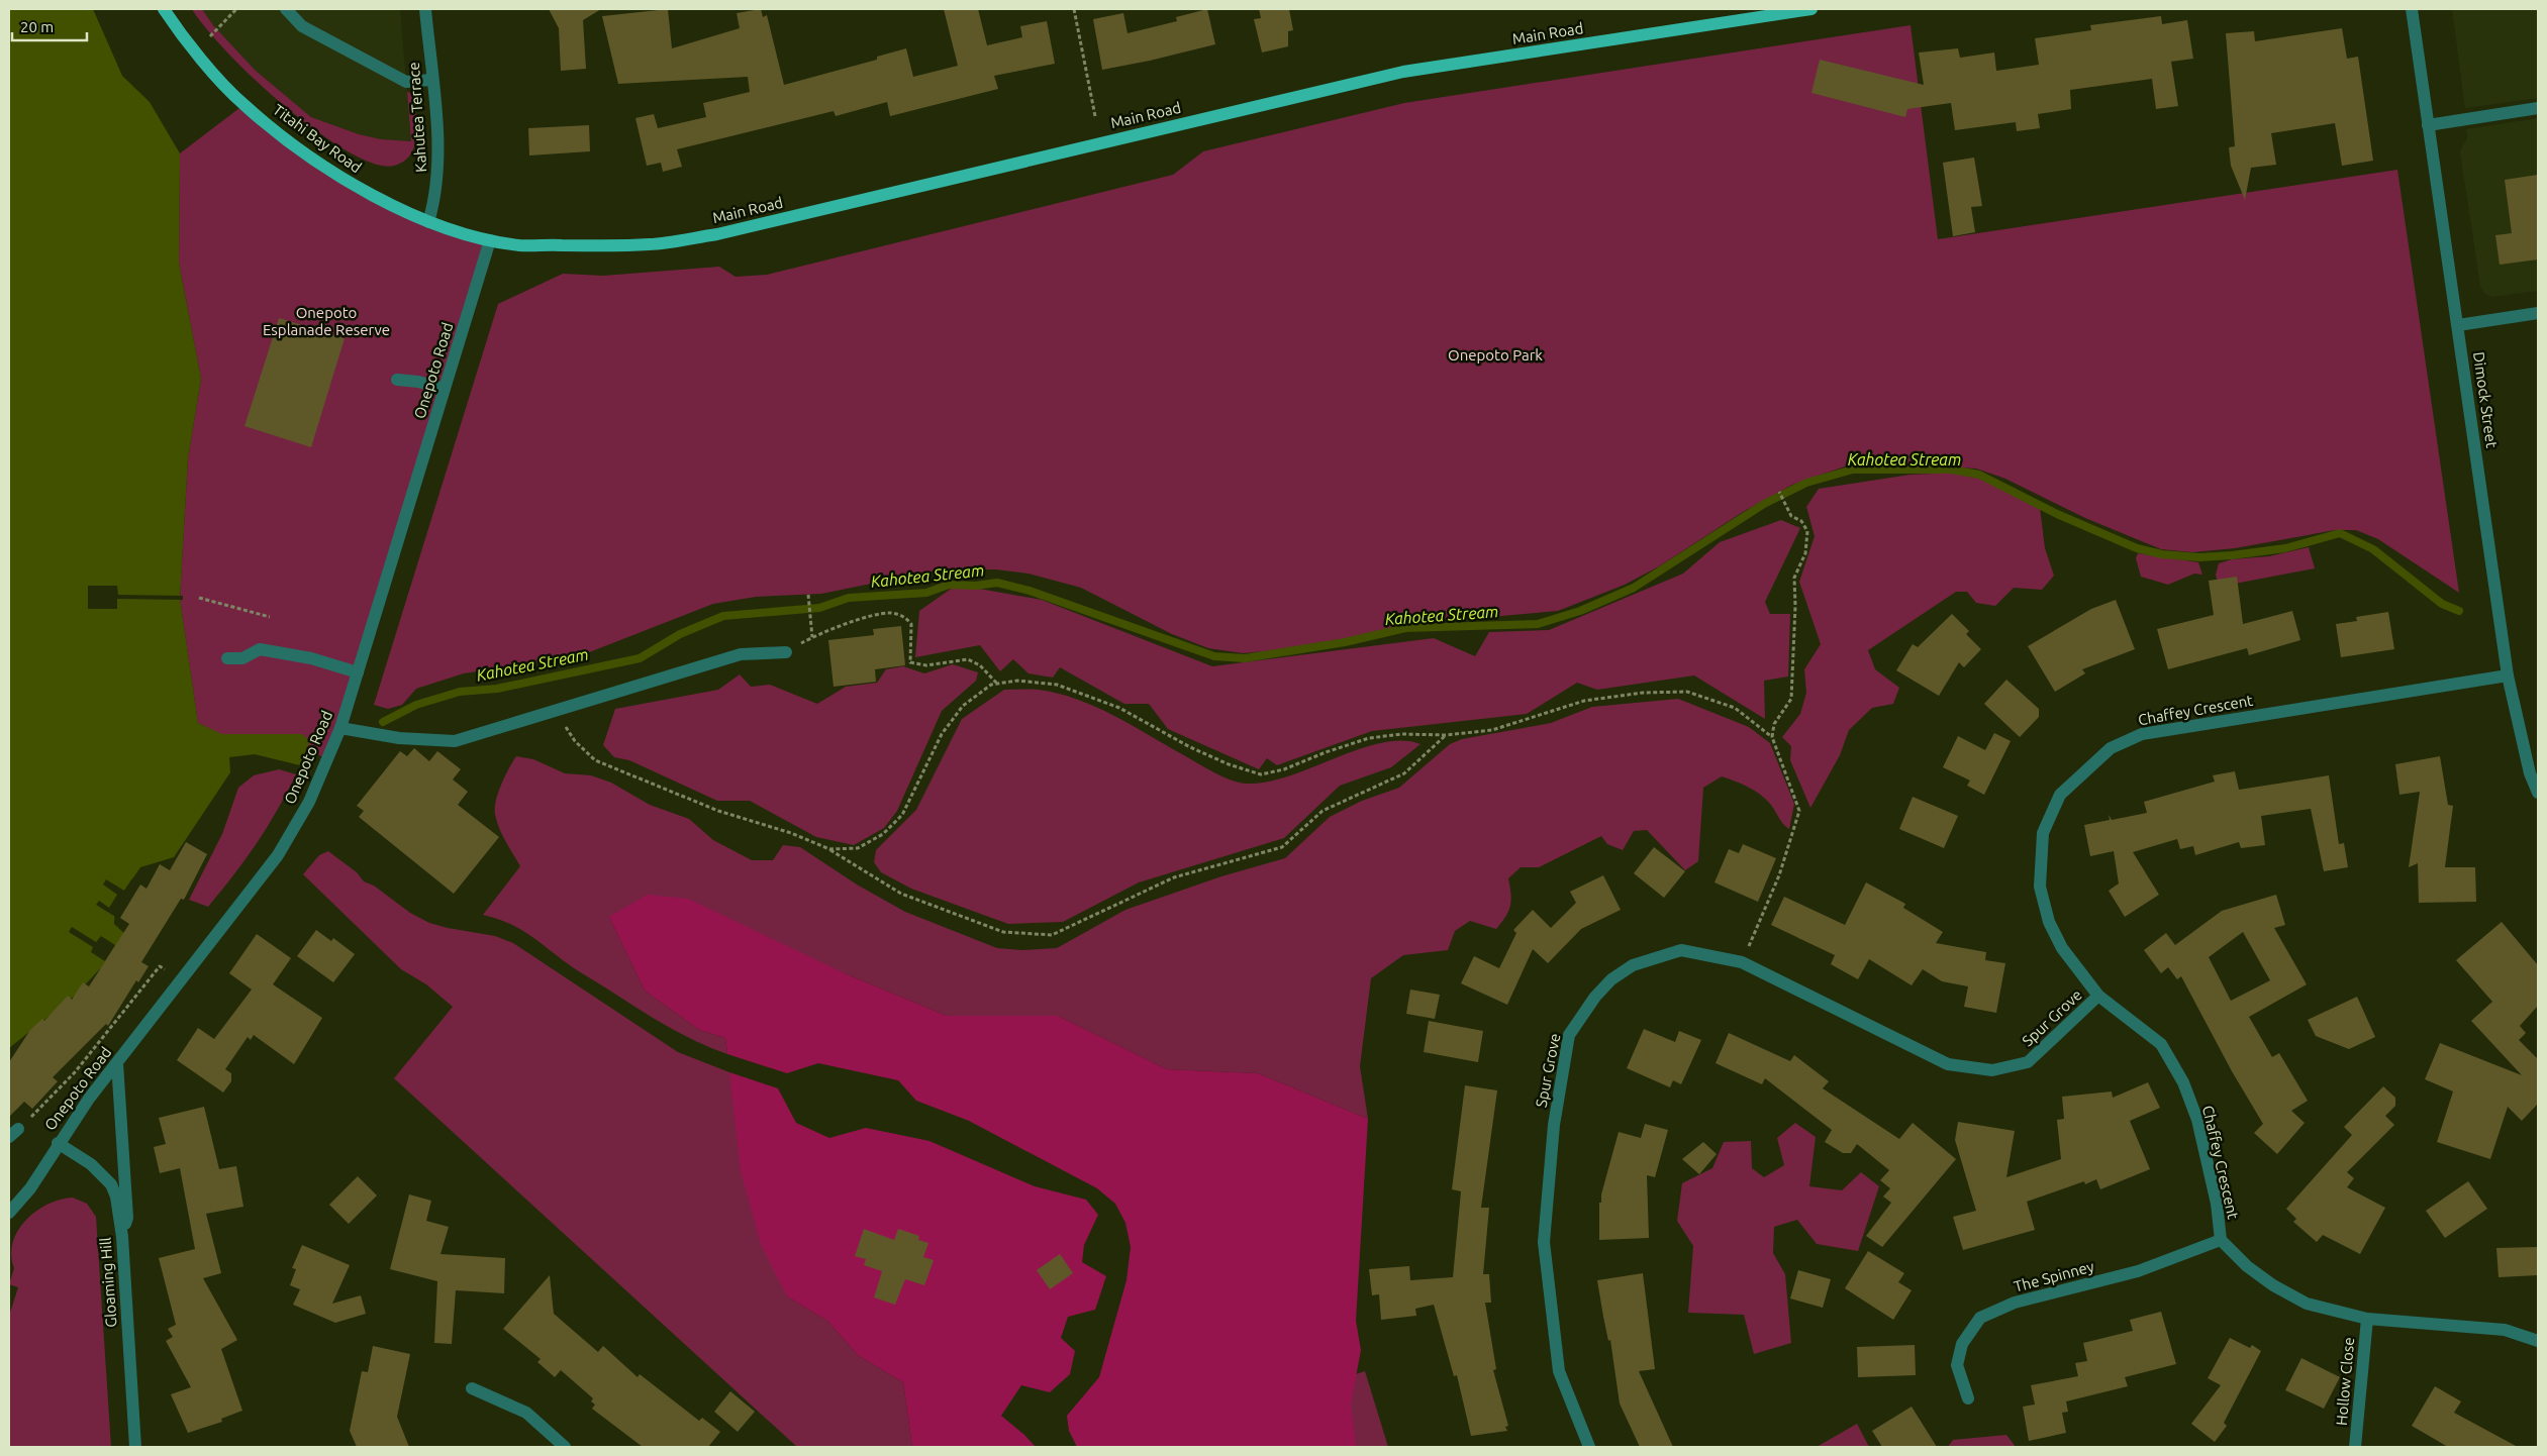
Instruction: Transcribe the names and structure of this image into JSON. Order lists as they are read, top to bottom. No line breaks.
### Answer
{"streets":{"main road":["Main Road","Titahi Bay Road"],"street":["Kahutea Terrace","Onepoto Road","Dimock Street","Chaffey Crescent","Spur Grove","The Spinney","Gloaming Hill","Hollow Close"]},"crossings":[["Main Road","Titahi Bay Road"],["Main Road","Onepoto Road"],["Kahutea Terrace","Titahi Bay Road"],["Titahi Bay Road","Onepoto Road"],["Onepoto Road","Gloaming Hill"],["Dimock Street","Chaffey Crescent"],["Chaffey Crescent","Spur Grove"],["Chaffey Crescent","The Spinney"],["Chaffey Crescent","Hollow Close"]],"water":["Kahotea Stream"],"parks":["Onepoto Esplanade Reserve","Onepoto Park"],"scale_bar":"20 m"}
